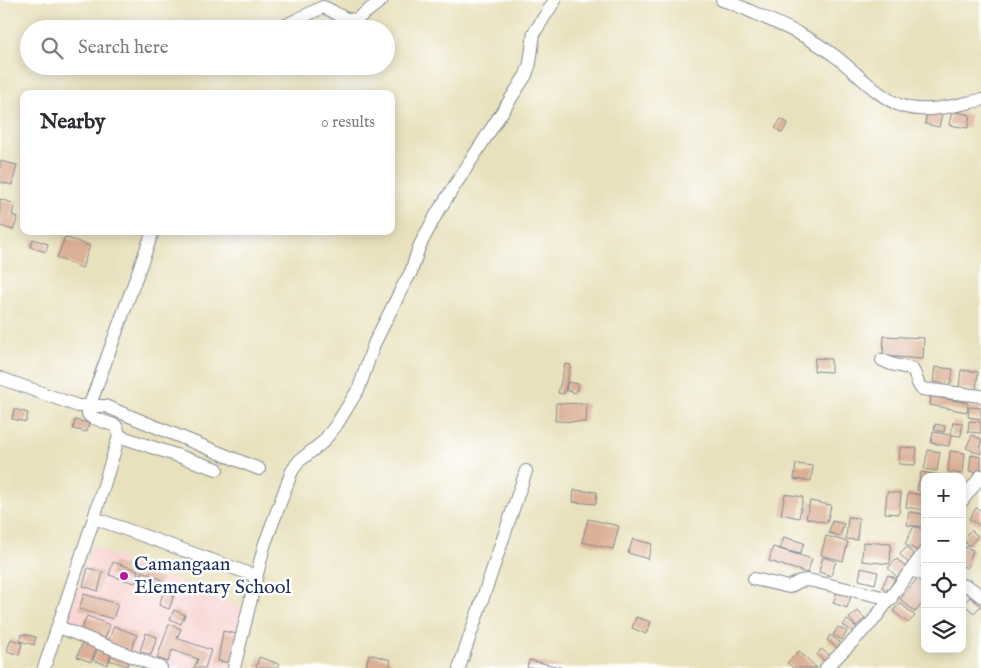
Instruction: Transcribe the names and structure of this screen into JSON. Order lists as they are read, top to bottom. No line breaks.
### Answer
{"places":["Camangaan Elementary School"],"page":{"search":"Search here","heading":["Nearby","0 results"],"map_buttons":["+","−"]}}
